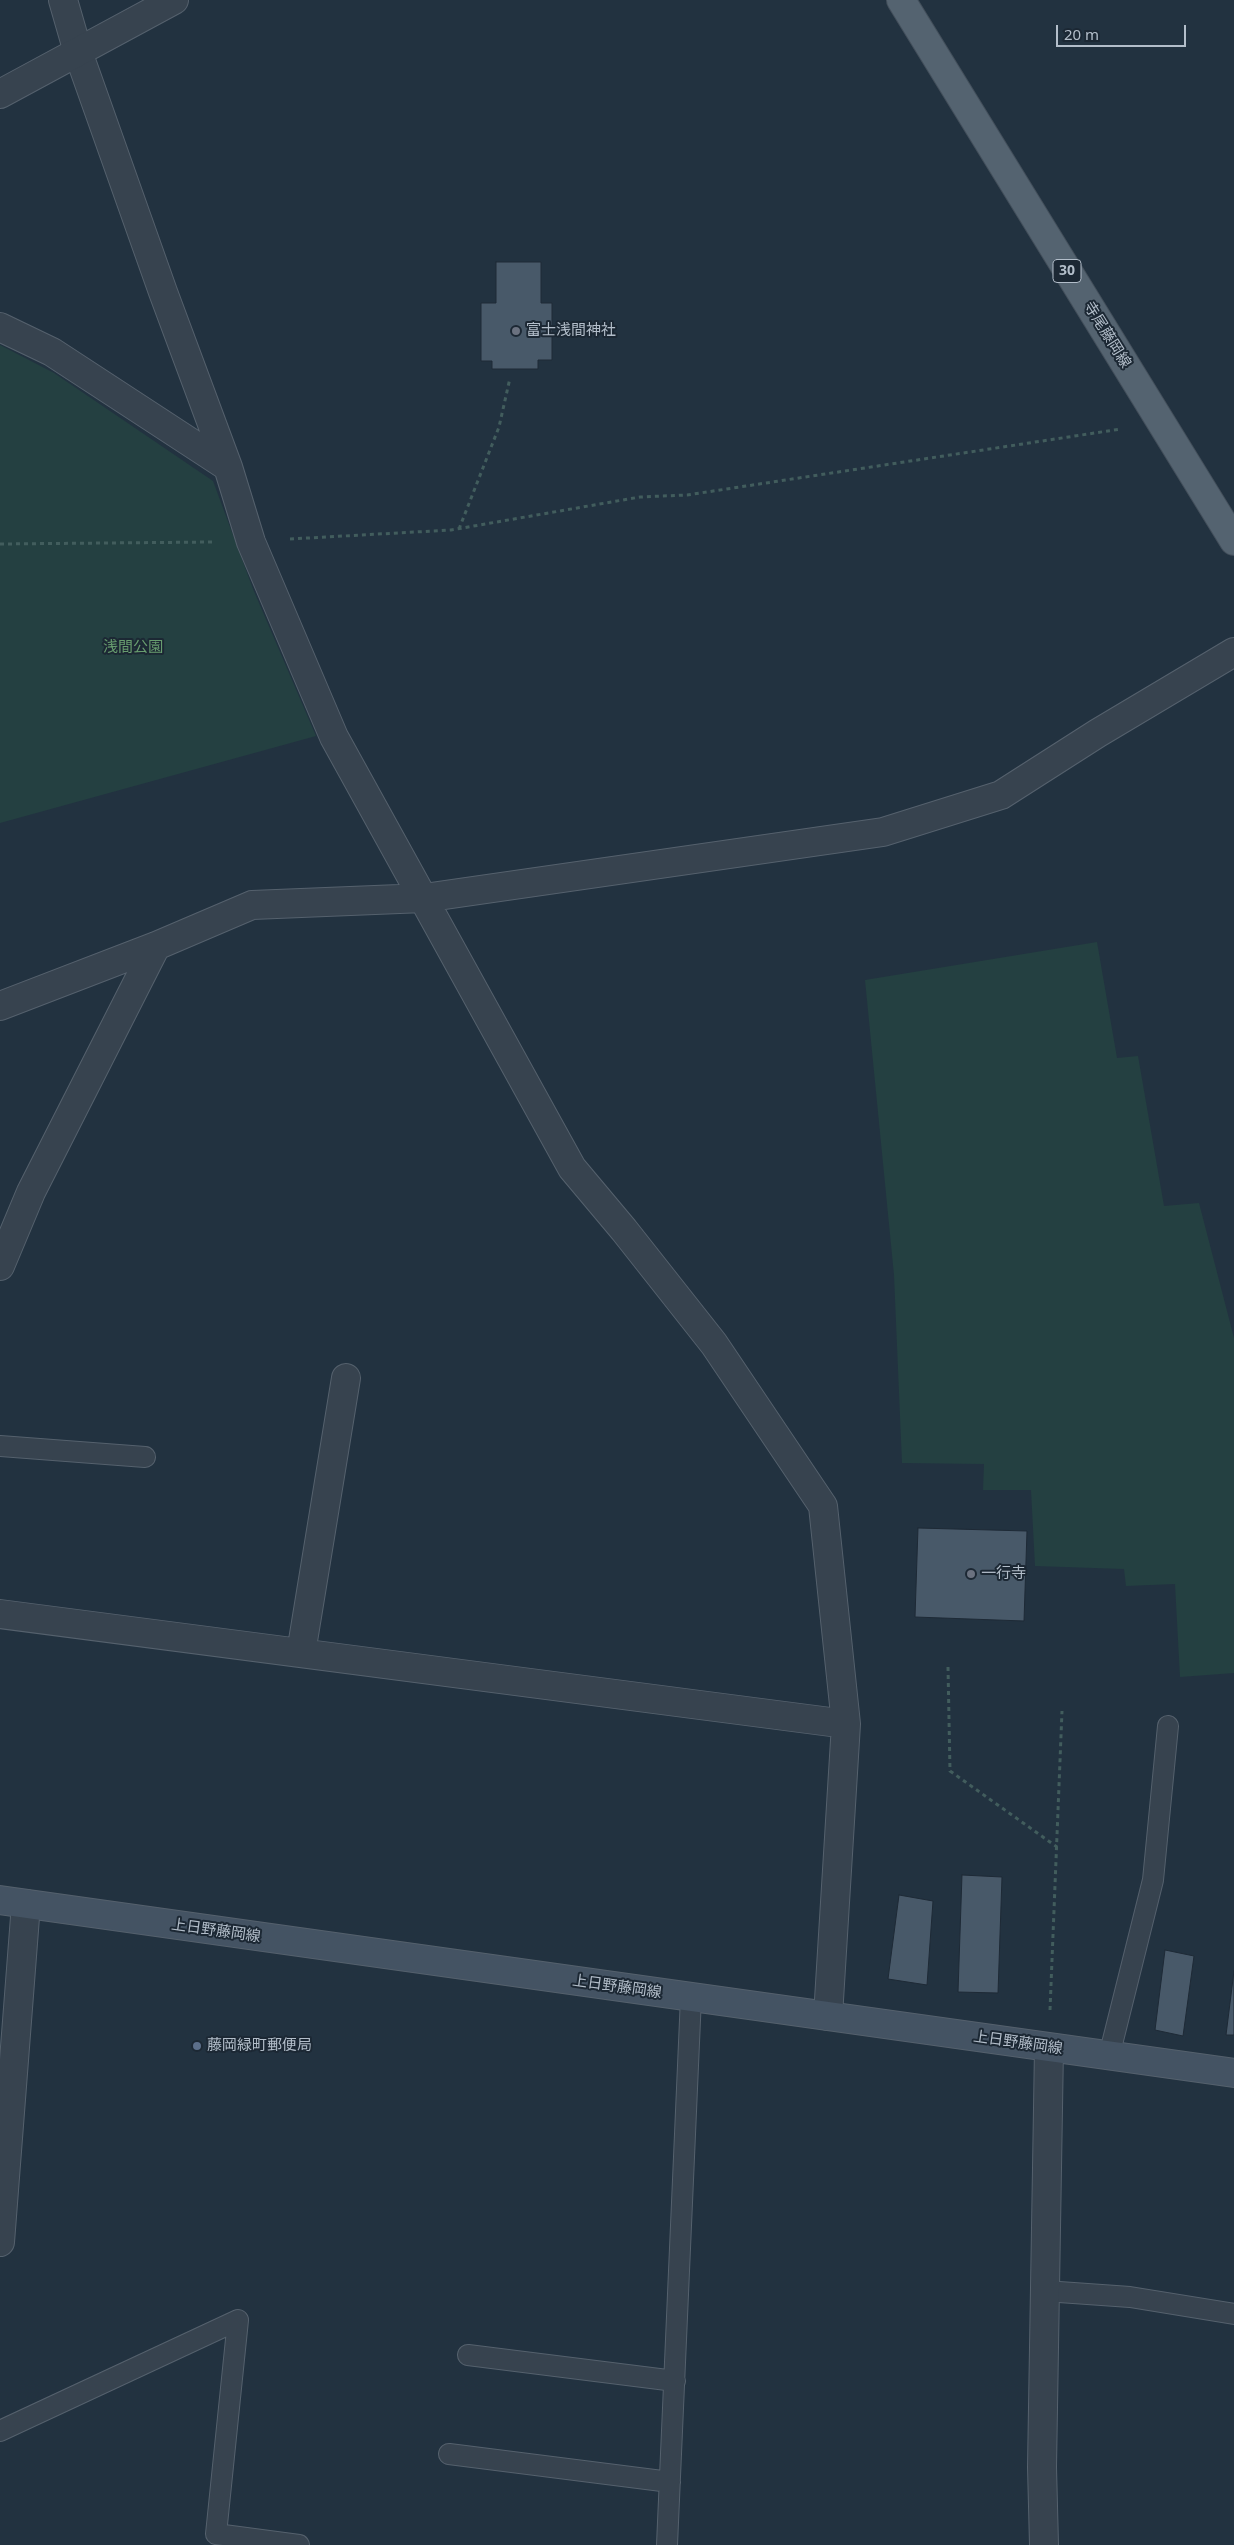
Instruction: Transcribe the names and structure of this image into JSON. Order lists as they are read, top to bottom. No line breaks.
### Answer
{"streets":{"main road":["30","寺尾藤岡線","上日野藤岡線"]},"parks":["浅間公園"],"places":["富士浅間神社","一行寺","藤岡緑町郵便局"],"scale_bar":"20 m"}
